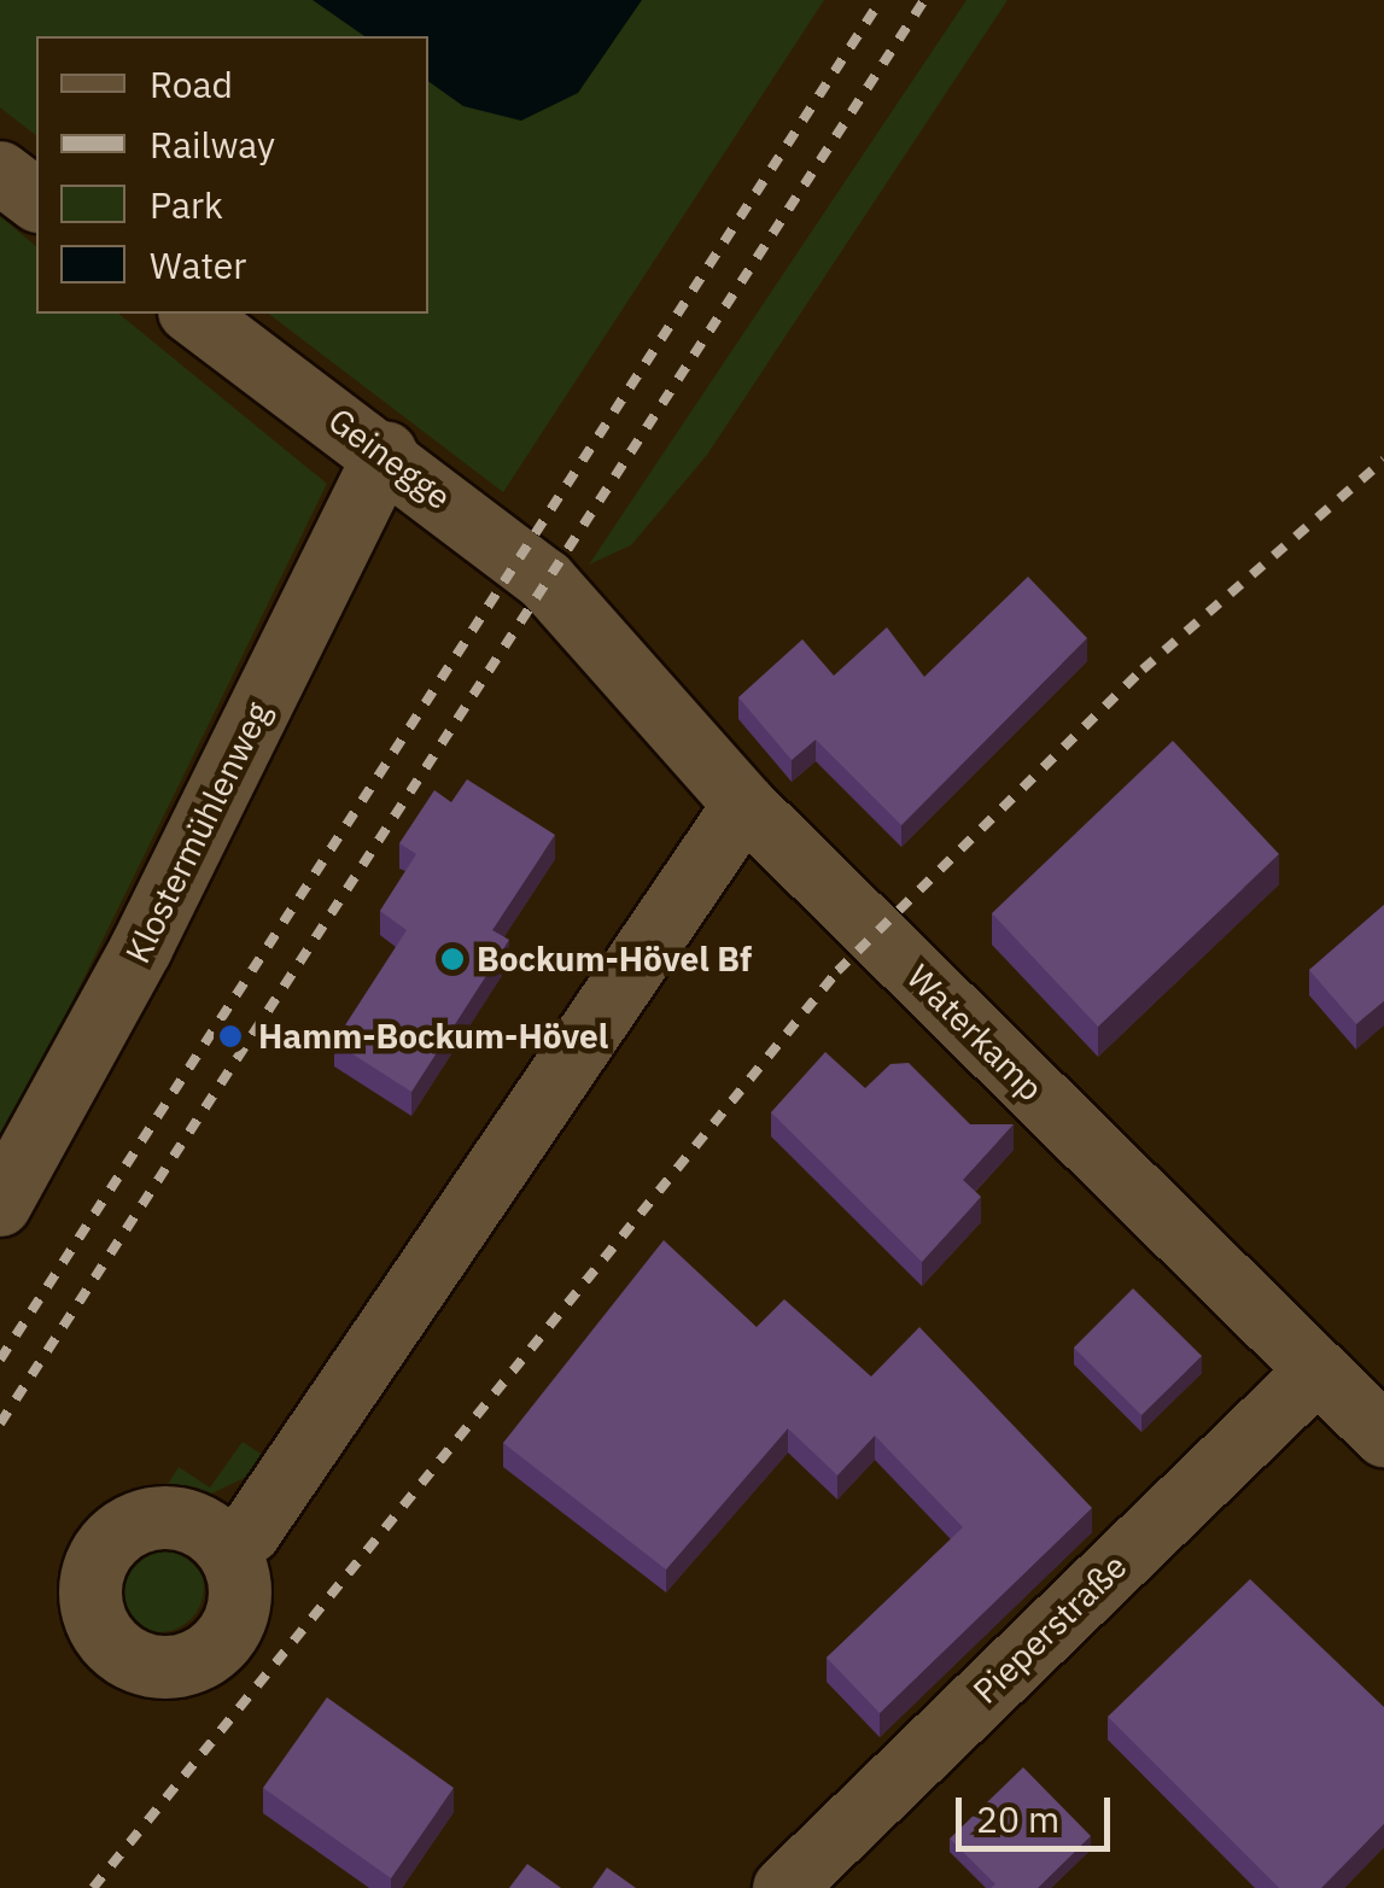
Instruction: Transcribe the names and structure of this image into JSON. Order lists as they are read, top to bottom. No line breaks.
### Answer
{"streets":{"street":["Geinegge","Klostermühlenweg","Waterkamp","Pieperstraße"]},"crossings":[["Geinegge","Klostermühlenweg"],["Geinegge","Waterkamp"],["Waterkamp","Pieperstraße"]],"places":["Bockum-Hövel Bf","Hamm-Bockum-Hövel"],"legend":["Road","Railway","Park","Water"],"scale_bar":"20 m"}
